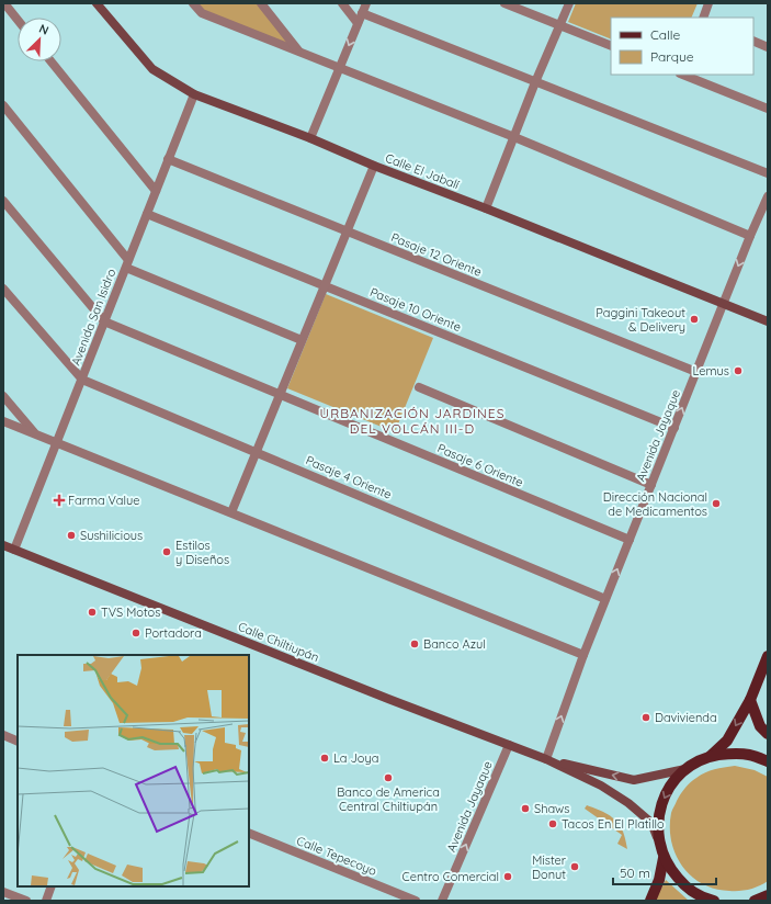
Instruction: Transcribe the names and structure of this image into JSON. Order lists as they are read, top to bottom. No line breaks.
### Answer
{"streets":{"main road":["Calle El Jabalí","Calle Chiltiupán"],"street":["Pasaje 12 Oriente","Pasaje 10 Oriente","Avenida San Isidro","Avenida Jayaque","Pasaje 6 Oriente","Pasaje 4 Oriente","Calle Tepecoyo"]},"crossings":[["Calle El Jabalí","Avenida San Isidro"],["Calle El Jabalí","Avenida Jayaque"],["Pasaje 12 Oriente","Avenida San Isidro"],["Pasaje 12 Oriente","Avenida Jayaque"],["Pasaje 10 Oriente","Avenida San Isidro"],["Pasaje 10 Oriente","Avenida Jayaque"],["Avenida San Isidro","Pasaje 6 Oriente"],["Avenida San Isidro","Pasaje 4 Oriente"],["Avenida San Isidro","Calle Chiltiupán"],["Avenida Jayaque","Pasaje 6 Oriente"],["Avenida Jayaque","Pasaje 4 Oriente"],["Avenida Jayaque","Calle Chiltiupán"]],"districts":["URBANIZACIÓN JARDINES DEL VOLCÁN III-D"],"places":{"other":["Paggini Takeout & Delivery","Lemus","Dirección Nacional de Medicamentos","Sushilicious","Estilos y Diseños","TVS Motos","Portadora","Banco Azul","Davivienda","La Joya","Banco de America Central Chiltiupán","Shaws","Tacos En El Platillo","Mister Donut","Centro Comercial"],"health":["Farma Value"]},"legend":["Calle","Parque"],"scale_bar":"50 m","north":"top right"}
